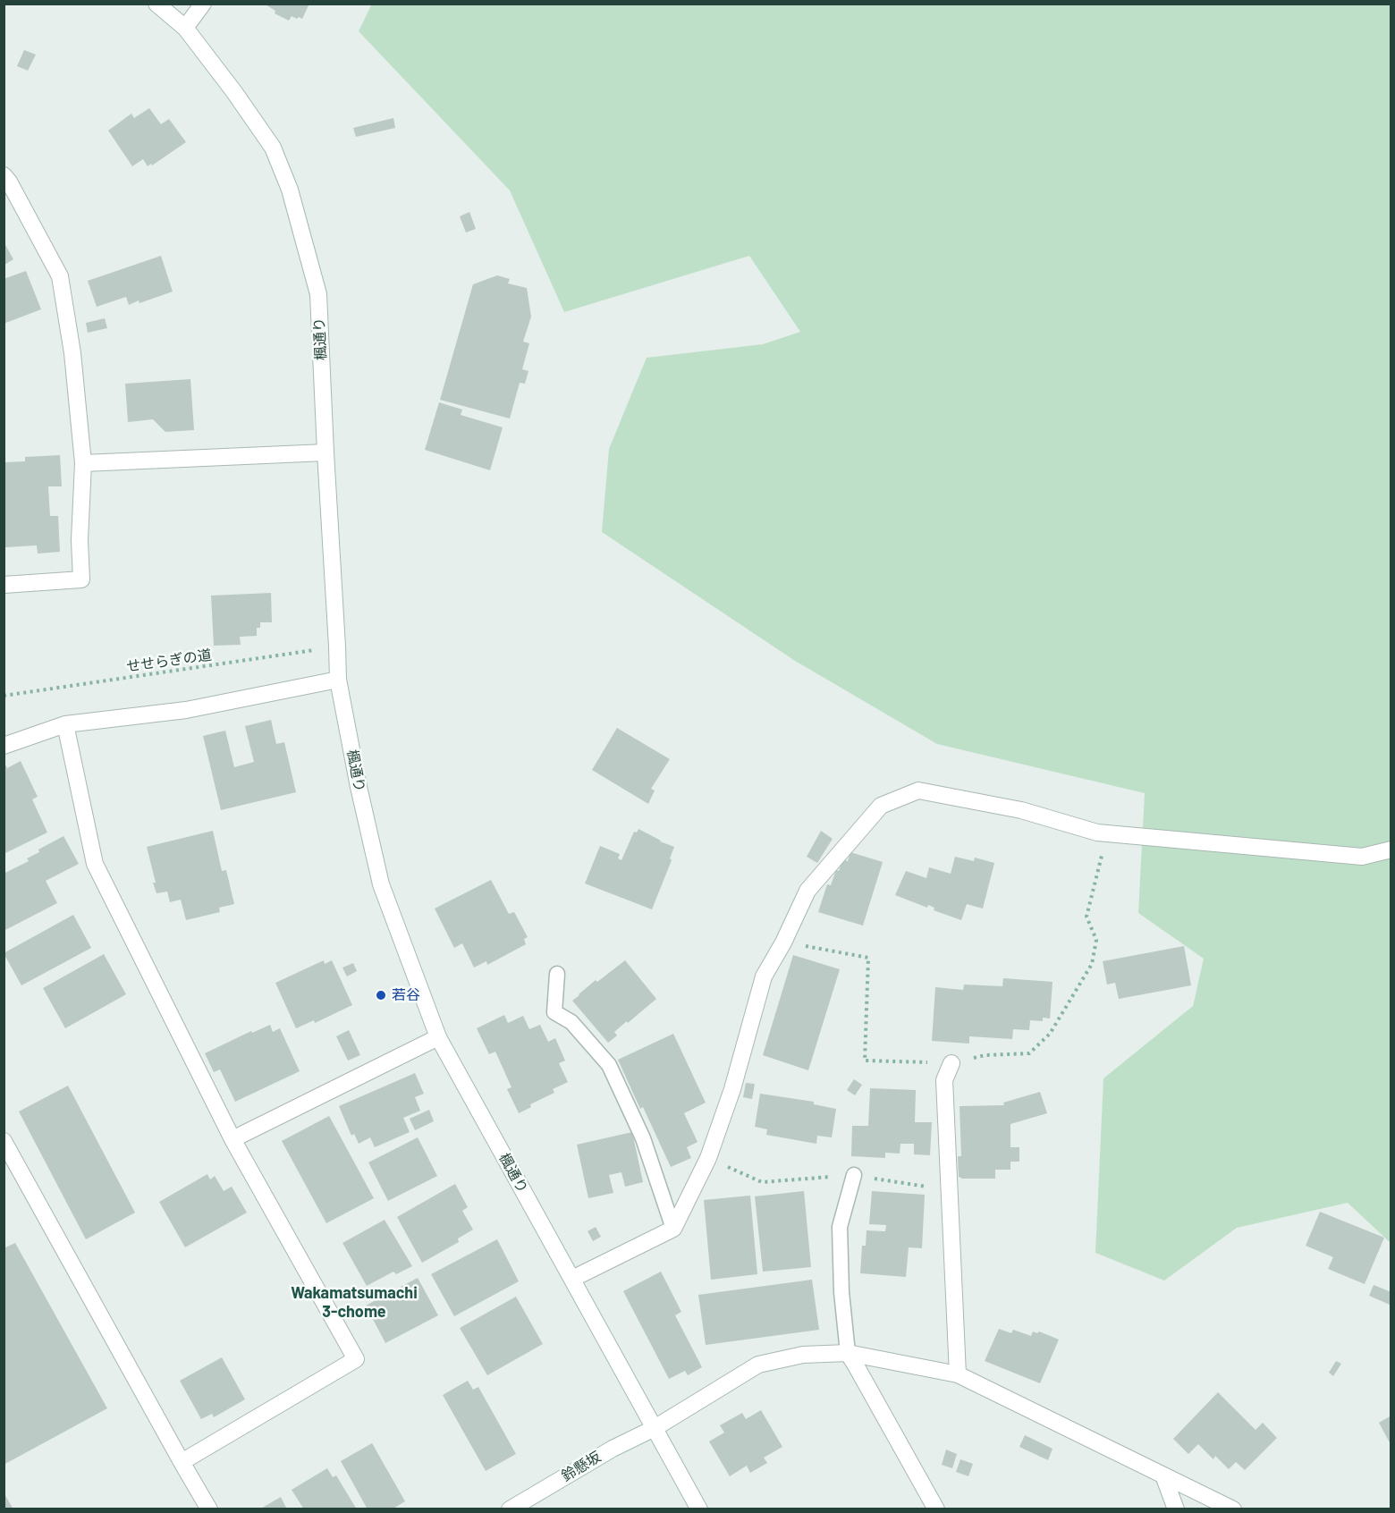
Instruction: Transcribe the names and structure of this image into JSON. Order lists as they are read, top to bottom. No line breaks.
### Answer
{"streets":{"street":["楓通り","鈴懸坂"],"path":["せせらぎの道"]},"crossings":[["楓通り","せせらぎの道"],["楓通り","鈴懸坂"]],"districts":["Wakamatsumachi 3-chome"],"places":["若谷"]}
